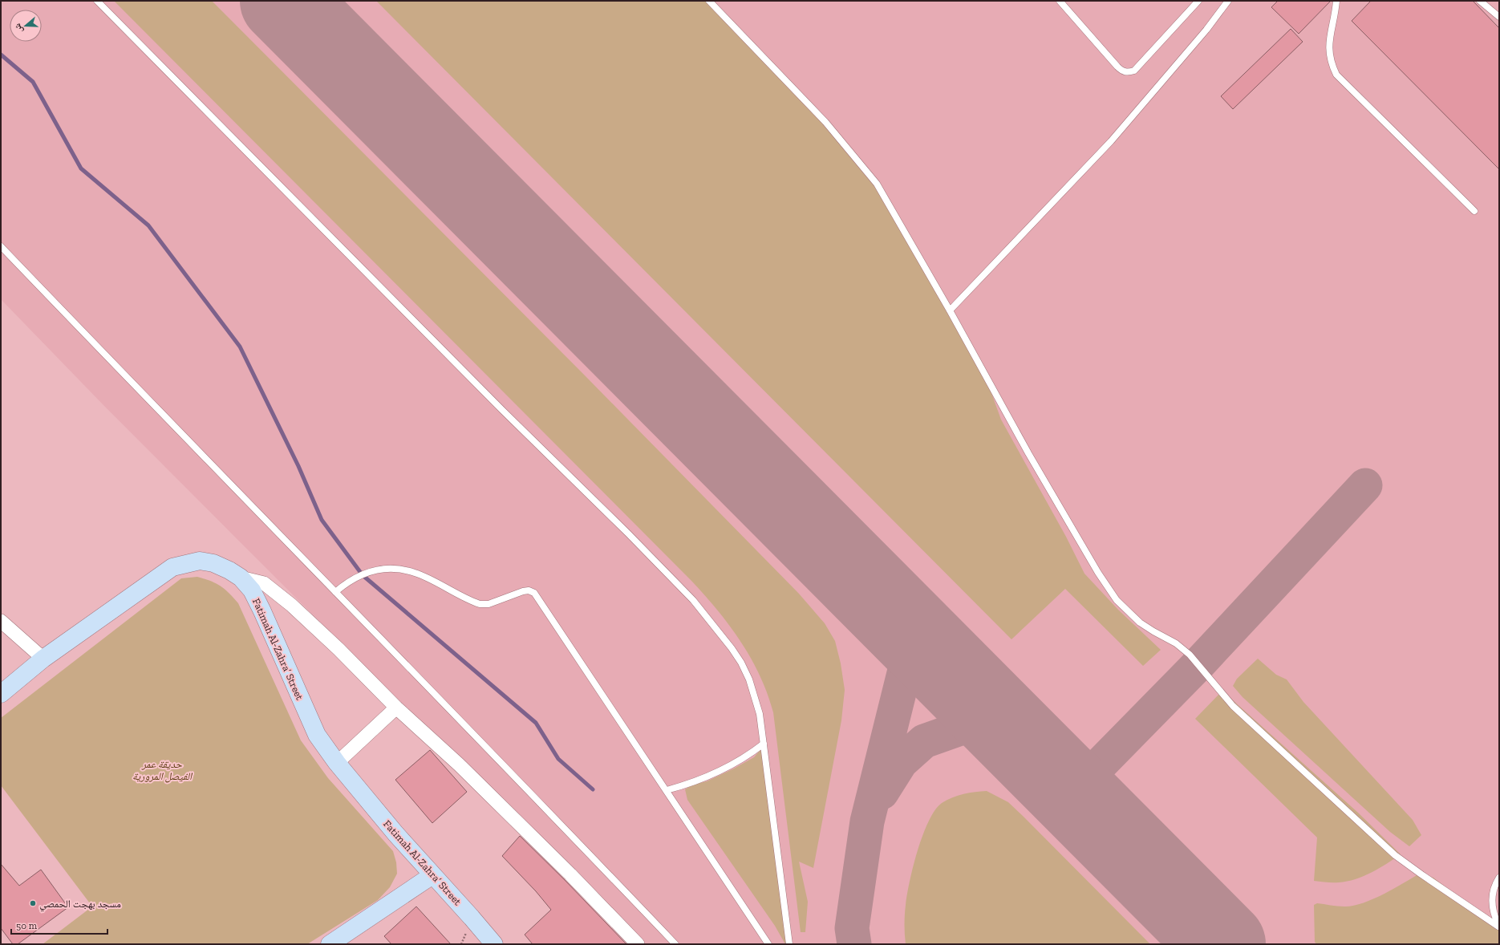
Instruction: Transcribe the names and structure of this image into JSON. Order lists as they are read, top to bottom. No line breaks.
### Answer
{"streets":{"street":["Fatimah Al-Zahra’ Street"]},"parks":["حديقة عمر الفيصل المرورية"],"places":["مسجد بهجت الحمصي"],"scale_bar":"50 m","north":"left"}
